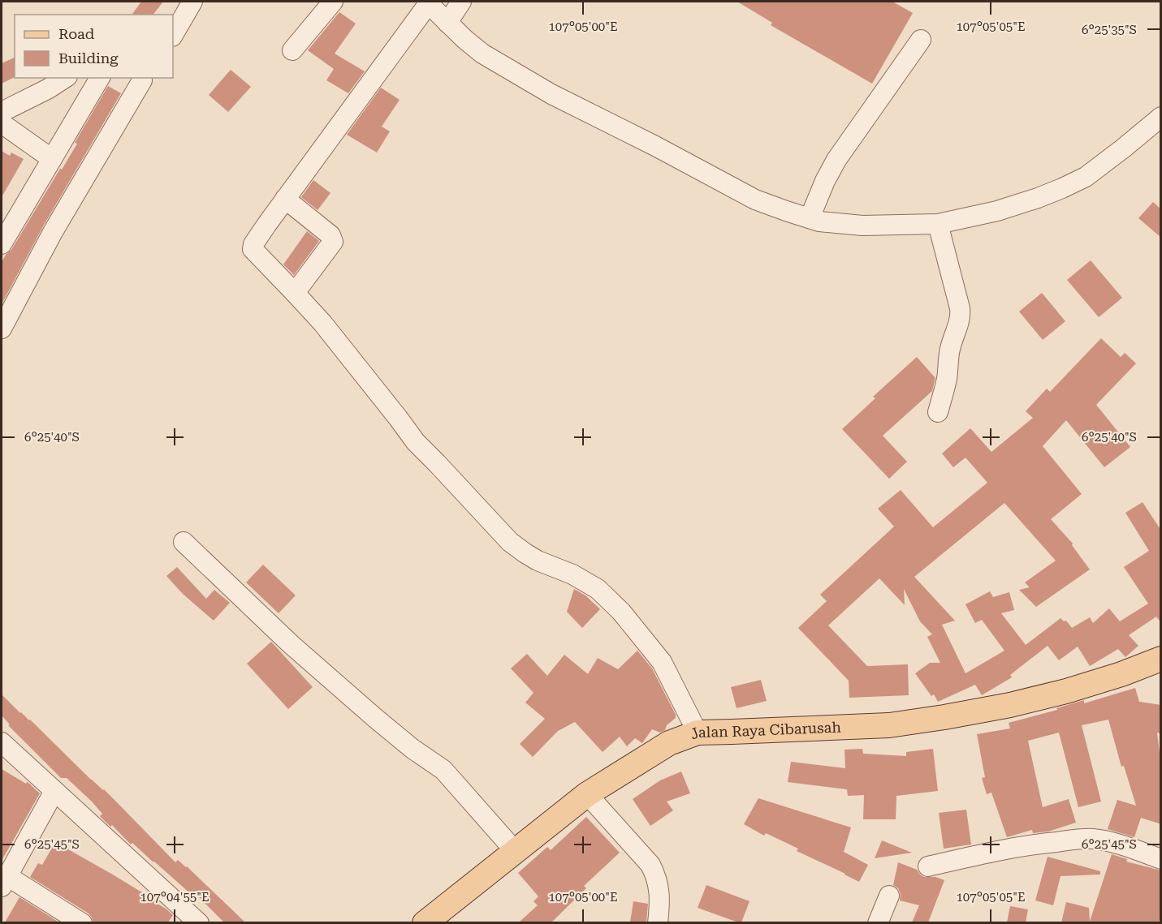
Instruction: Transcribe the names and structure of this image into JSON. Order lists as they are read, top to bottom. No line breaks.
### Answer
{"streets":{"main road":["Jalan Raya Cibarusah"]},"legend":["Road","Building"],"coordinates":["107°05'00\"E","107°05'05\"E","6°25'35\"S","6°25'40\"S","6°25'45\"S","107°04'55\"E"]}
